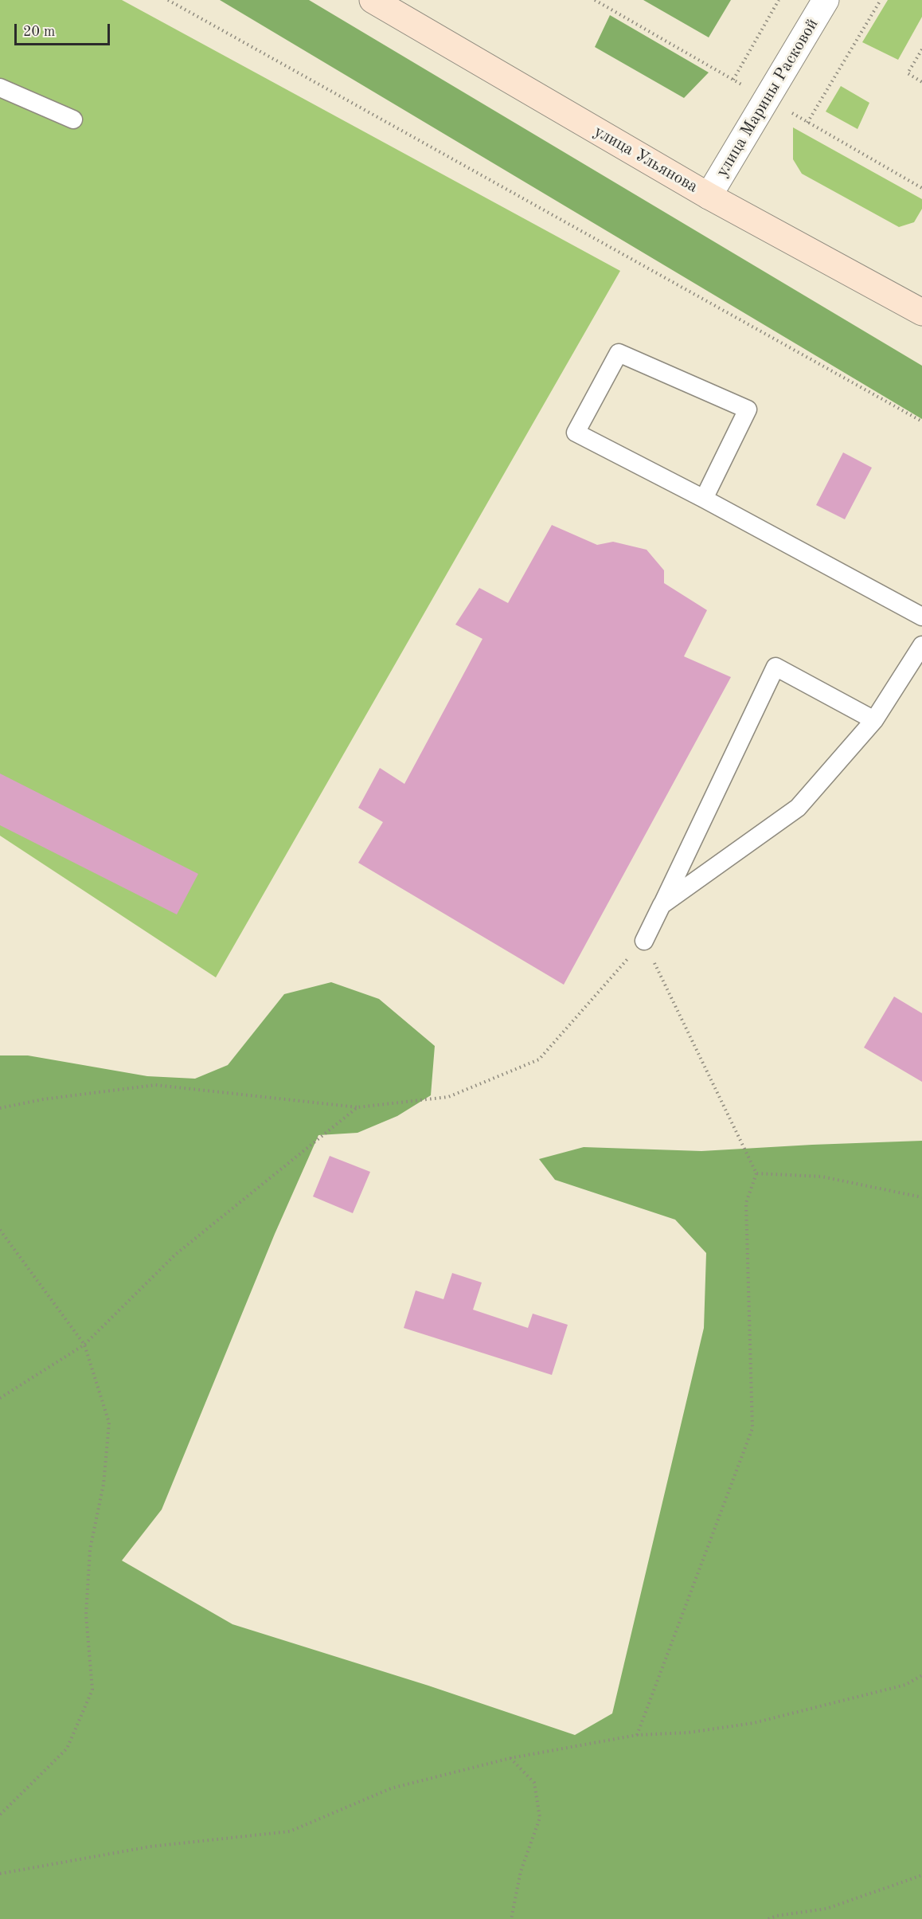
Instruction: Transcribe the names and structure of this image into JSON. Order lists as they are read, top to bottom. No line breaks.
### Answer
{"streets":{"main road":["улица Ульянова"],"street":["улица Марины Расковой"]},"crossings":[["улица Марины Расковой","улица Ульянова"]],"scale_bar":"20 m"}
